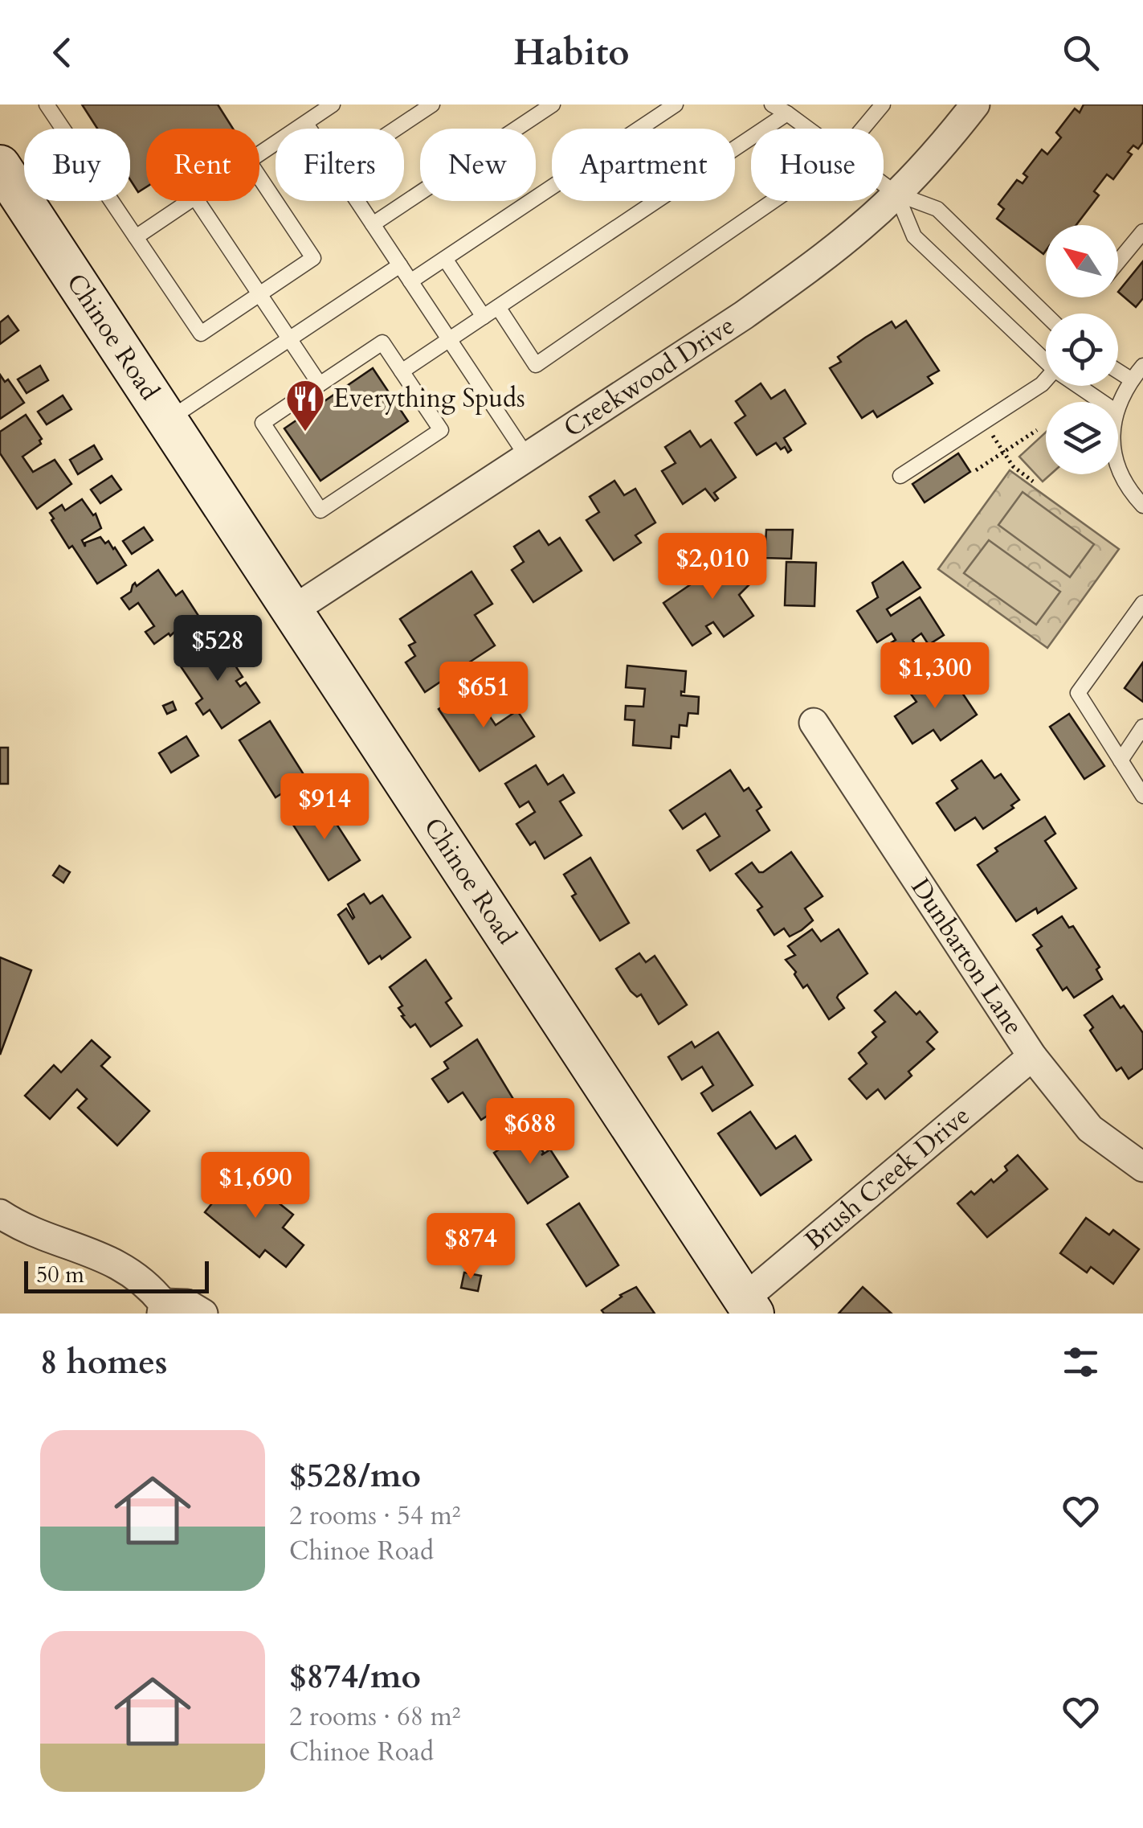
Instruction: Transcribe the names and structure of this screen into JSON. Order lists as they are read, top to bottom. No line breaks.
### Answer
{"streets":{"street":["Chinoe Road","Creekwood Drive","Dunbarton Lane","Brush Creek Drive"]},"crossings":[["Chinoe Road","Creekwood Drive"],["Chinoe Road","Brush Creek Drive"],["Dunbarton Lane","Brush Creek Drive"]],"places":{"restaurant":["Everything Spuds"]},"scale_bar":"50 m","north":"top left","page":{"header":"Habito","chip":["Buy","Rent","Filters","New","Apartment","House"],"price":["$2,010","$528","$1,300","$651","$914","$688","$1,690","$874"],"scale":"50 m","heading":"8 homes","list":[{"name":"$528/mo","note":"2 rooms · 54 m² · Chinoe Road"},{"name":"$874/mo","note":"2 rooms · 68 m² · Chinoe Road"}]}}
